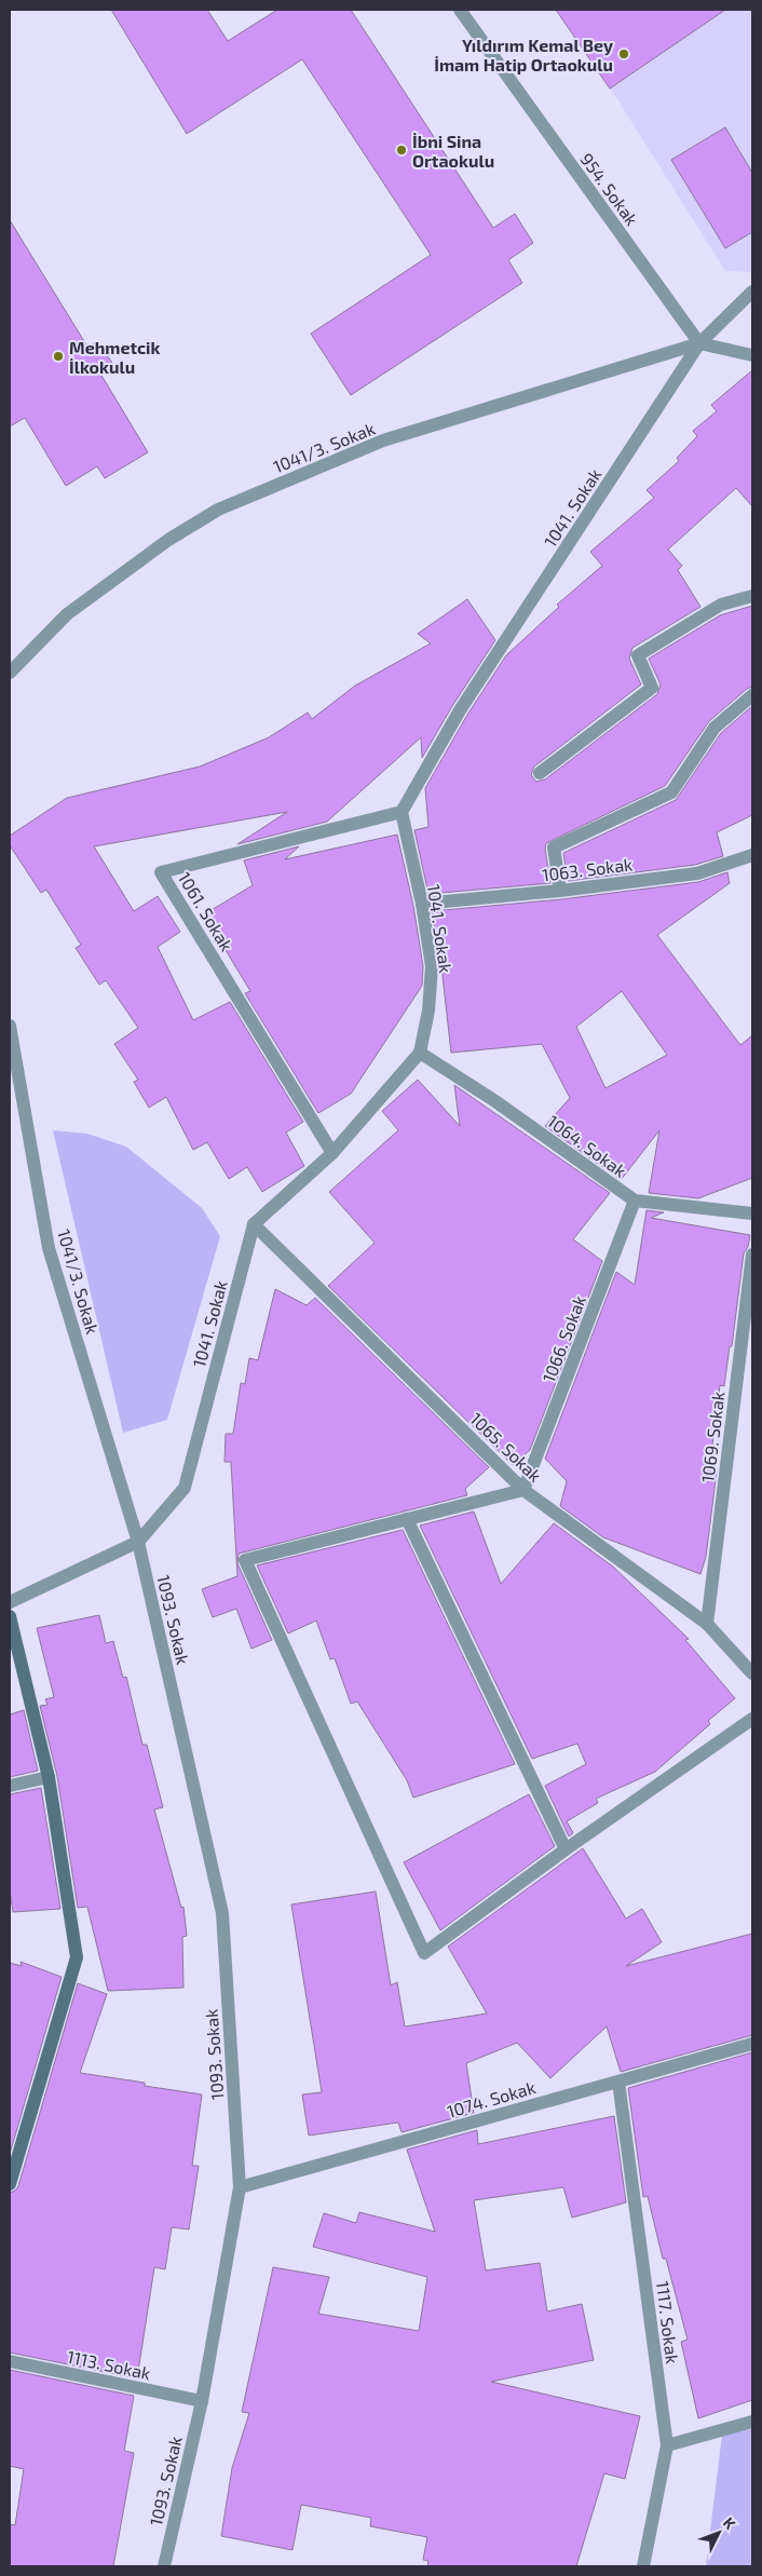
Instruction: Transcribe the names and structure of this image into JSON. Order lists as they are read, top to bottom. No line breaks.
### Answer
{"streets":{"street":["954. Sokak","1041/3. Sokak","1041. Sokak","1063. Sokak","1061. Sokak","1064. Sokak","1066. Sokak","1069. Sokak","1065. Sokak","1093. Sokak","1074. Sokak","1117. Sokak","1113. Sokak"]},"crossings":[["954. Sokak","1041/3. Sokak"],["954. Sokak","1041. Sokak"],["1041/3. Sokak","1041. Sokak"],["1041/3. Sokak","1093. Sokak"],["1041. Sokak","1063. Sokak"],["1041. Sokak","1061. Sokak"],["1041. Sokak","1064. Sokak"],["1041. Sokak","1065. Sokak"],["1041. Sokak","1093. Sokak"],["1064. Sokak","1066. Sokak"],["1066. Sokak","1065. Sokak"],["1069. Sokak","1065. Sokak"],["1093. Sokak","1074. Sokak"],["1093. Sokak","1113. Sokak"],["1074. Sokak","1117. Sokak"]],"places":["Yıldırım Kemal Bey İmam Hatip Ortaokulu","İbni Sina Ortaokulu","Mehmetcik İlkokulu"],"north":"top right"}
